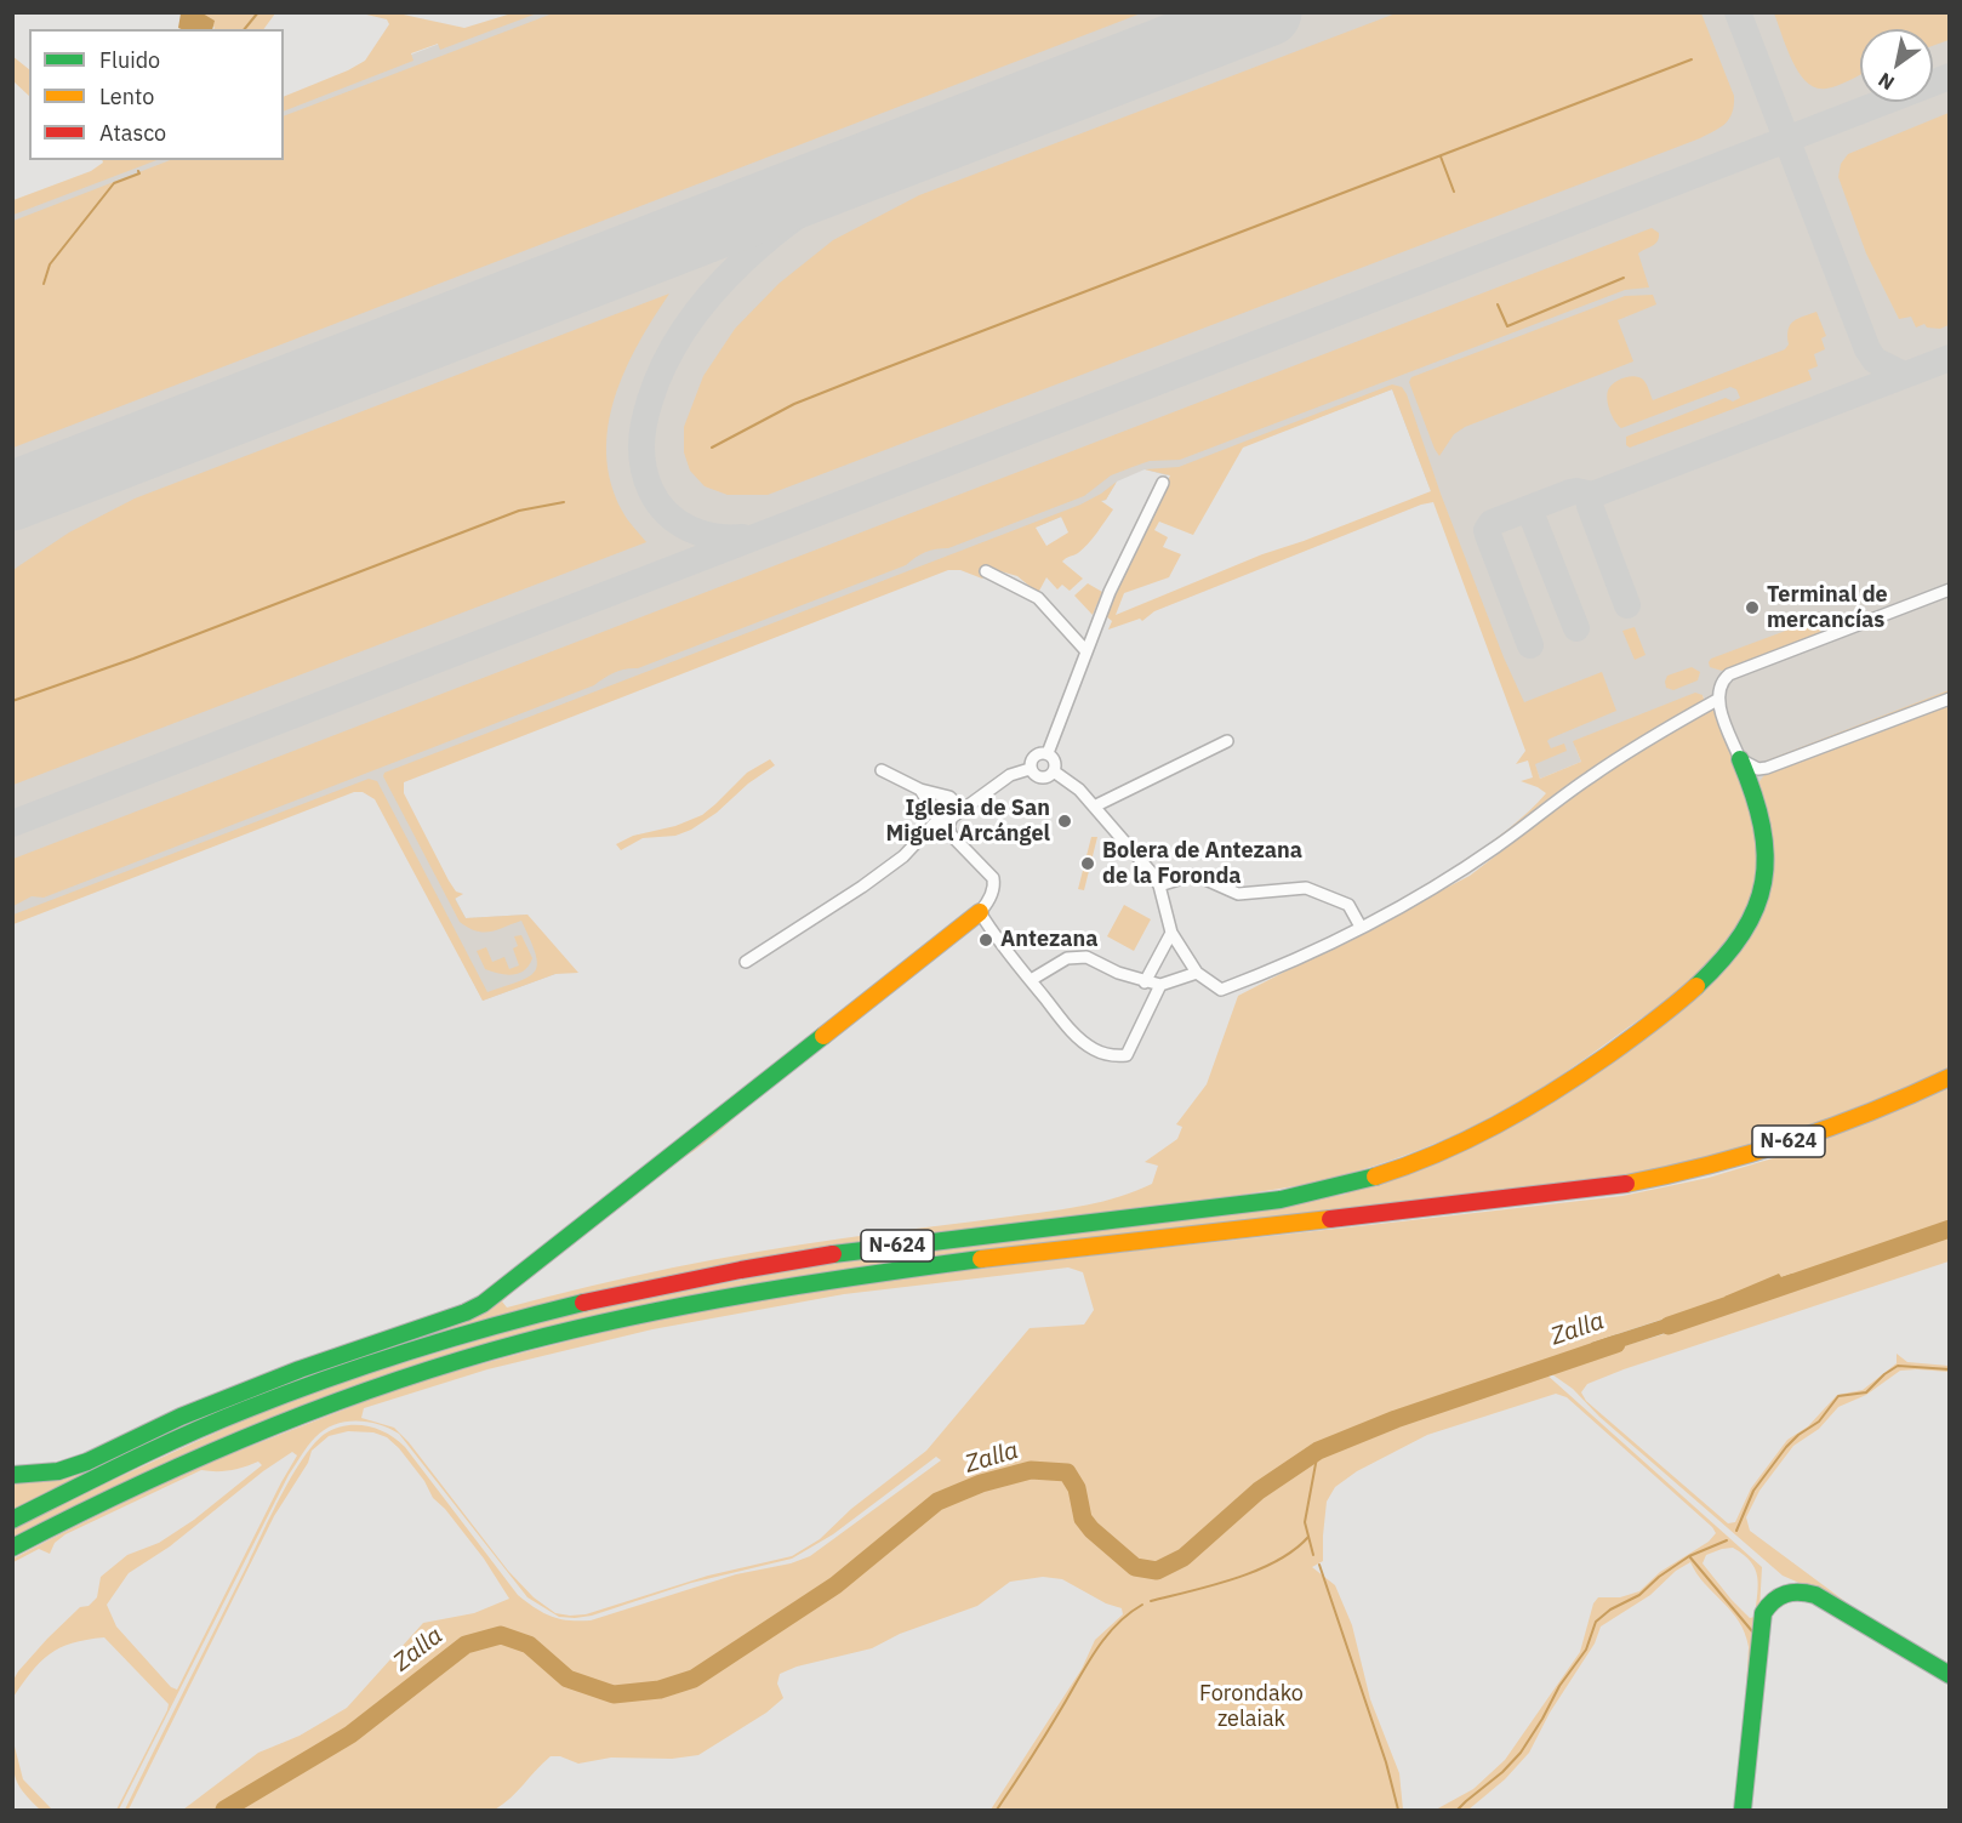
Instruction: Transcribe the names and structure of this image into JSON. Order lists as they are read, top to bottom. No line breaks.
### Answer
{"streets":{"main road":["N-624"]},"water":["Zalla"],"parks":["Forondako zelaiak"],"places":["Terminal de mercancías","Iglesia de San Miguel Arcángel","Bolera de Antezana de la Foronda","Antezana"],"legend":["Fluido","Lento","Atasco"],"north":"bottom left"}
